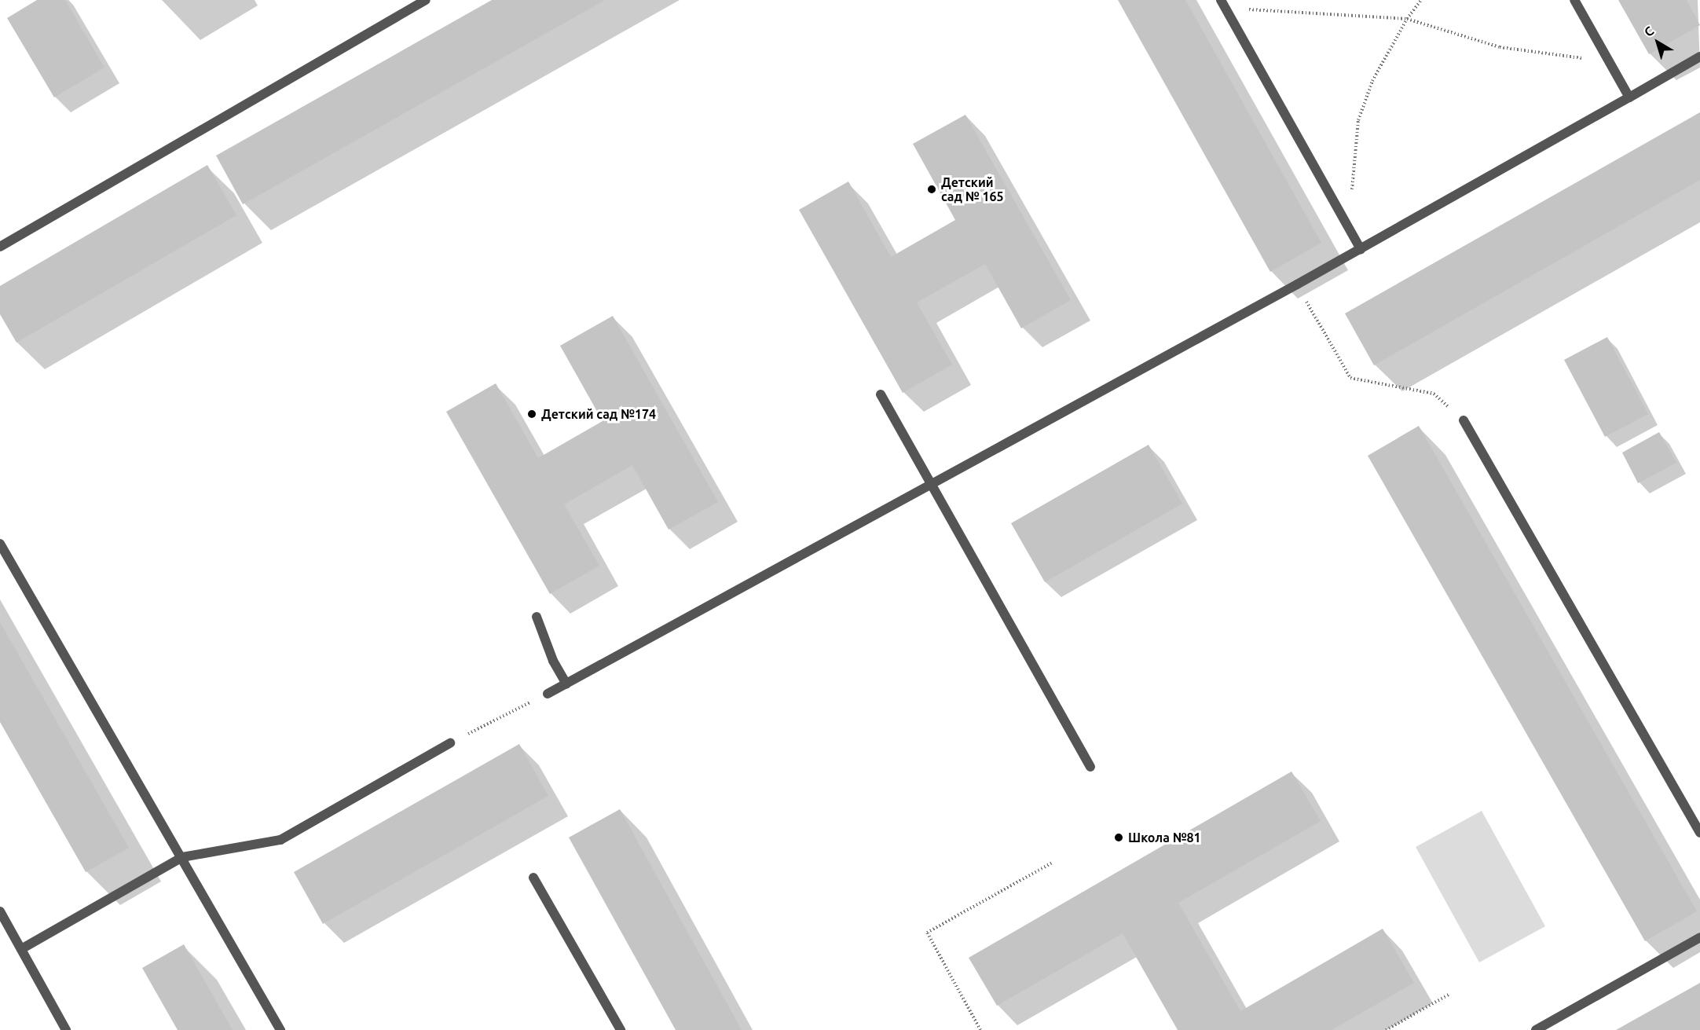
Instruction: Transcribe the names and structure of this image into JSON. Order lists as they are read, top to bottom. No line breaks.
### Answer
{"places":["Детский сад № 165","Детский сад №174","Школа №81"],"north":"top left"}
